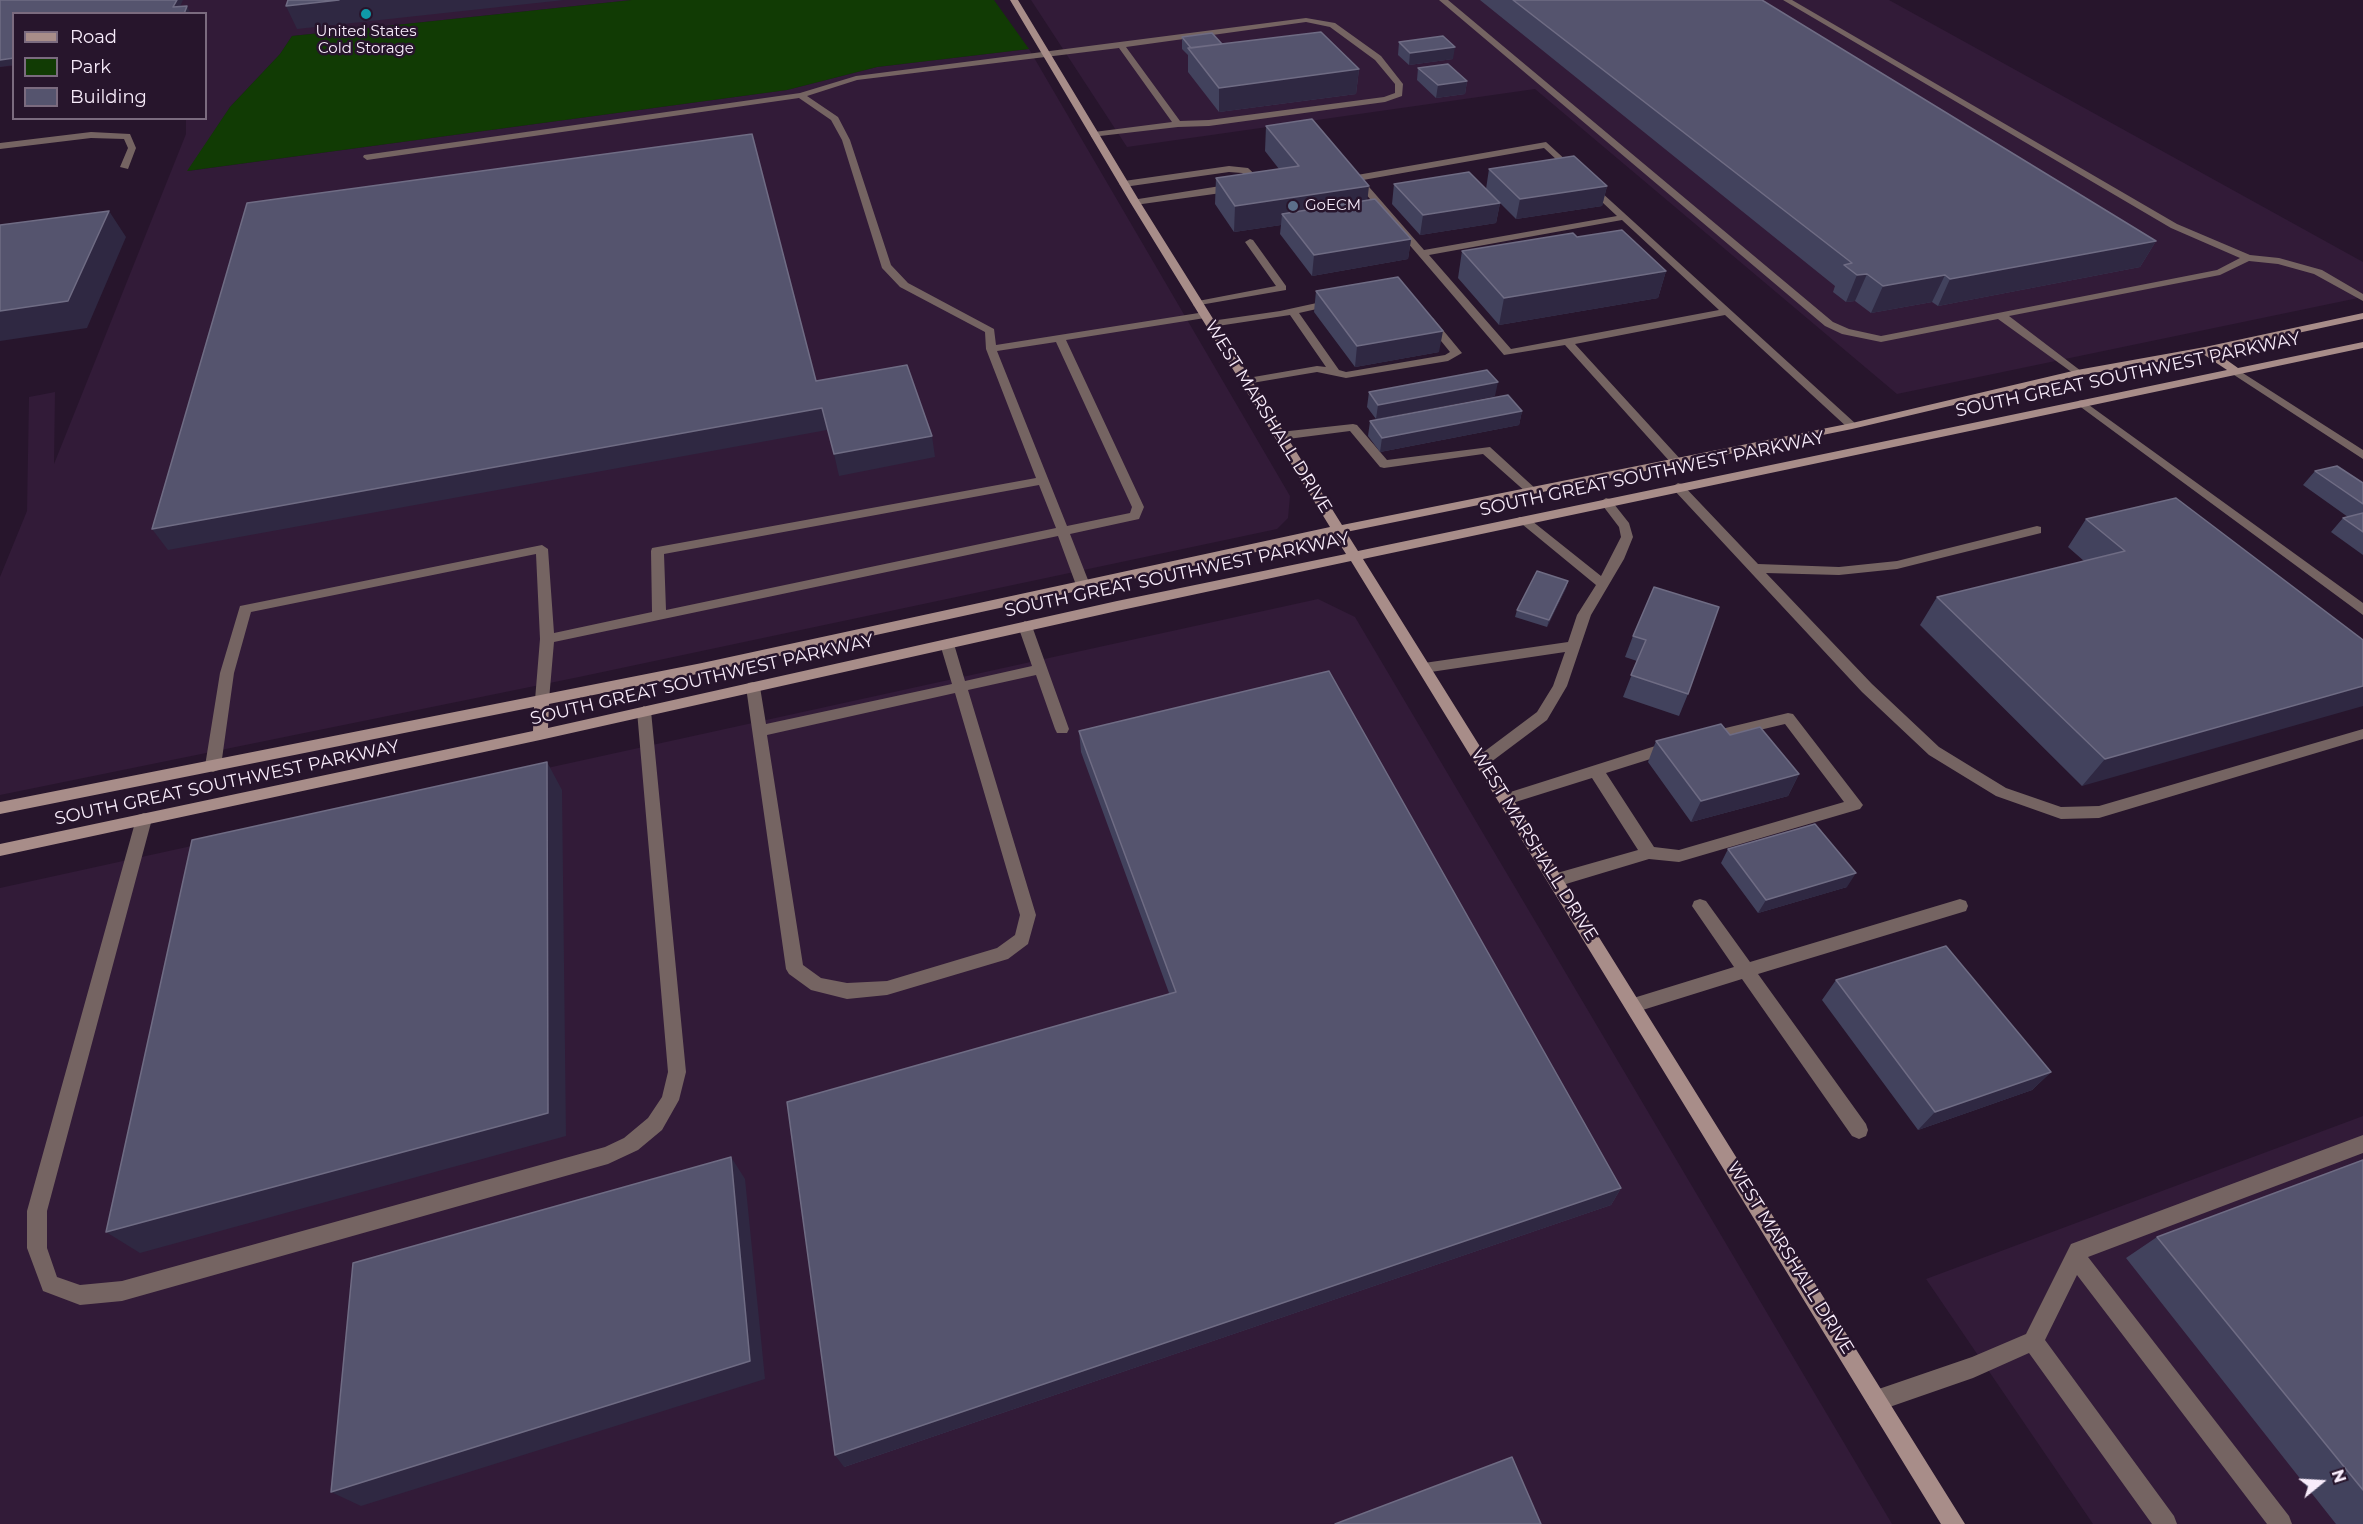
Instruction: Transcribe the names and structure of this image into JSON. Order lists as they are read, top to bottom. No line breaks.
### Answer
{"streets":{"main road":["SOUTH GREAT SOUTHWEST PARKWAY","WEST MARSHALL DRIVE"]},"crossings":[["SOUTH GREAT SOUTHWEST PARKWAY","WEST MARSHALL DRIVE"]],"places":["United States Cold Storage","GoECM"],"legend":["Road","Park","Building"],"north":"right"}
